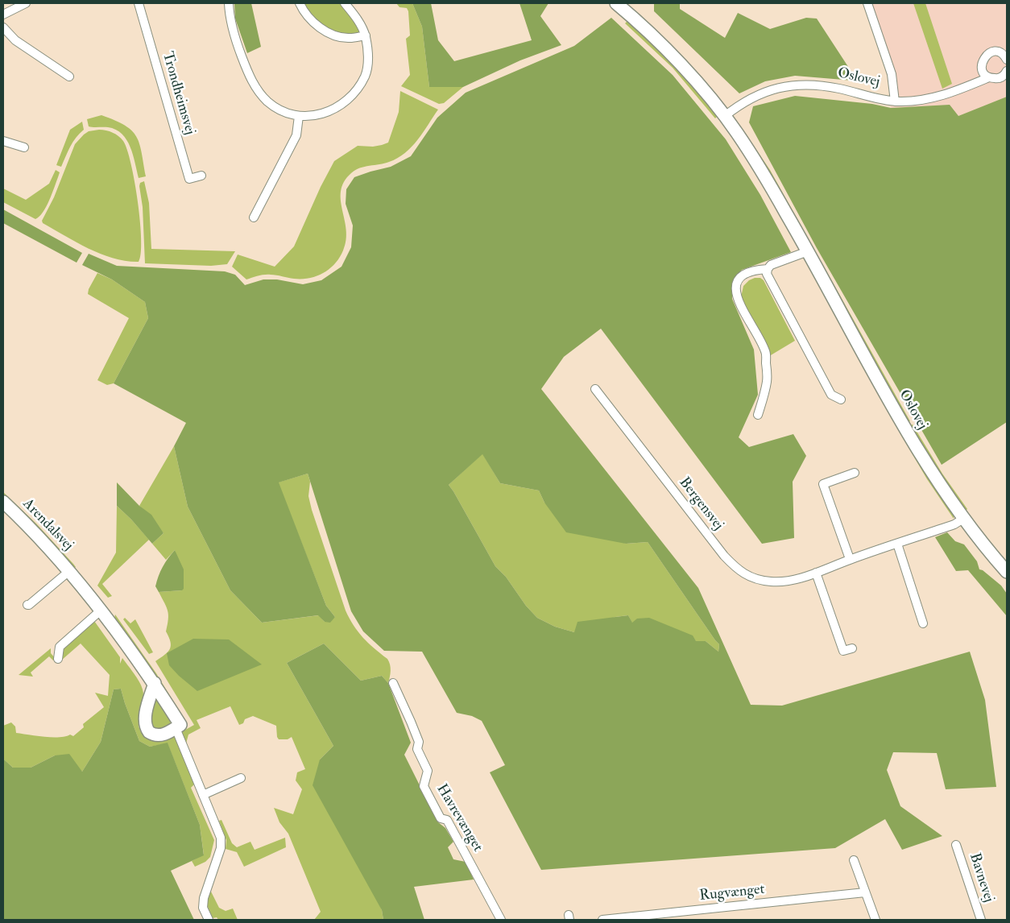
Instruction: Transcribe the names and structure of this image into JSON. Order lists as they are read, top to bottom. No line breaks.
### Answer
{"streets":{"street":["Oslovej","Trondheimsvej","Bergensvej","Arendalsvej","Havrevænget","Bavnevej","Rugvænget"]},"crossings":[["Oslovej","Bergensvej"]]}
